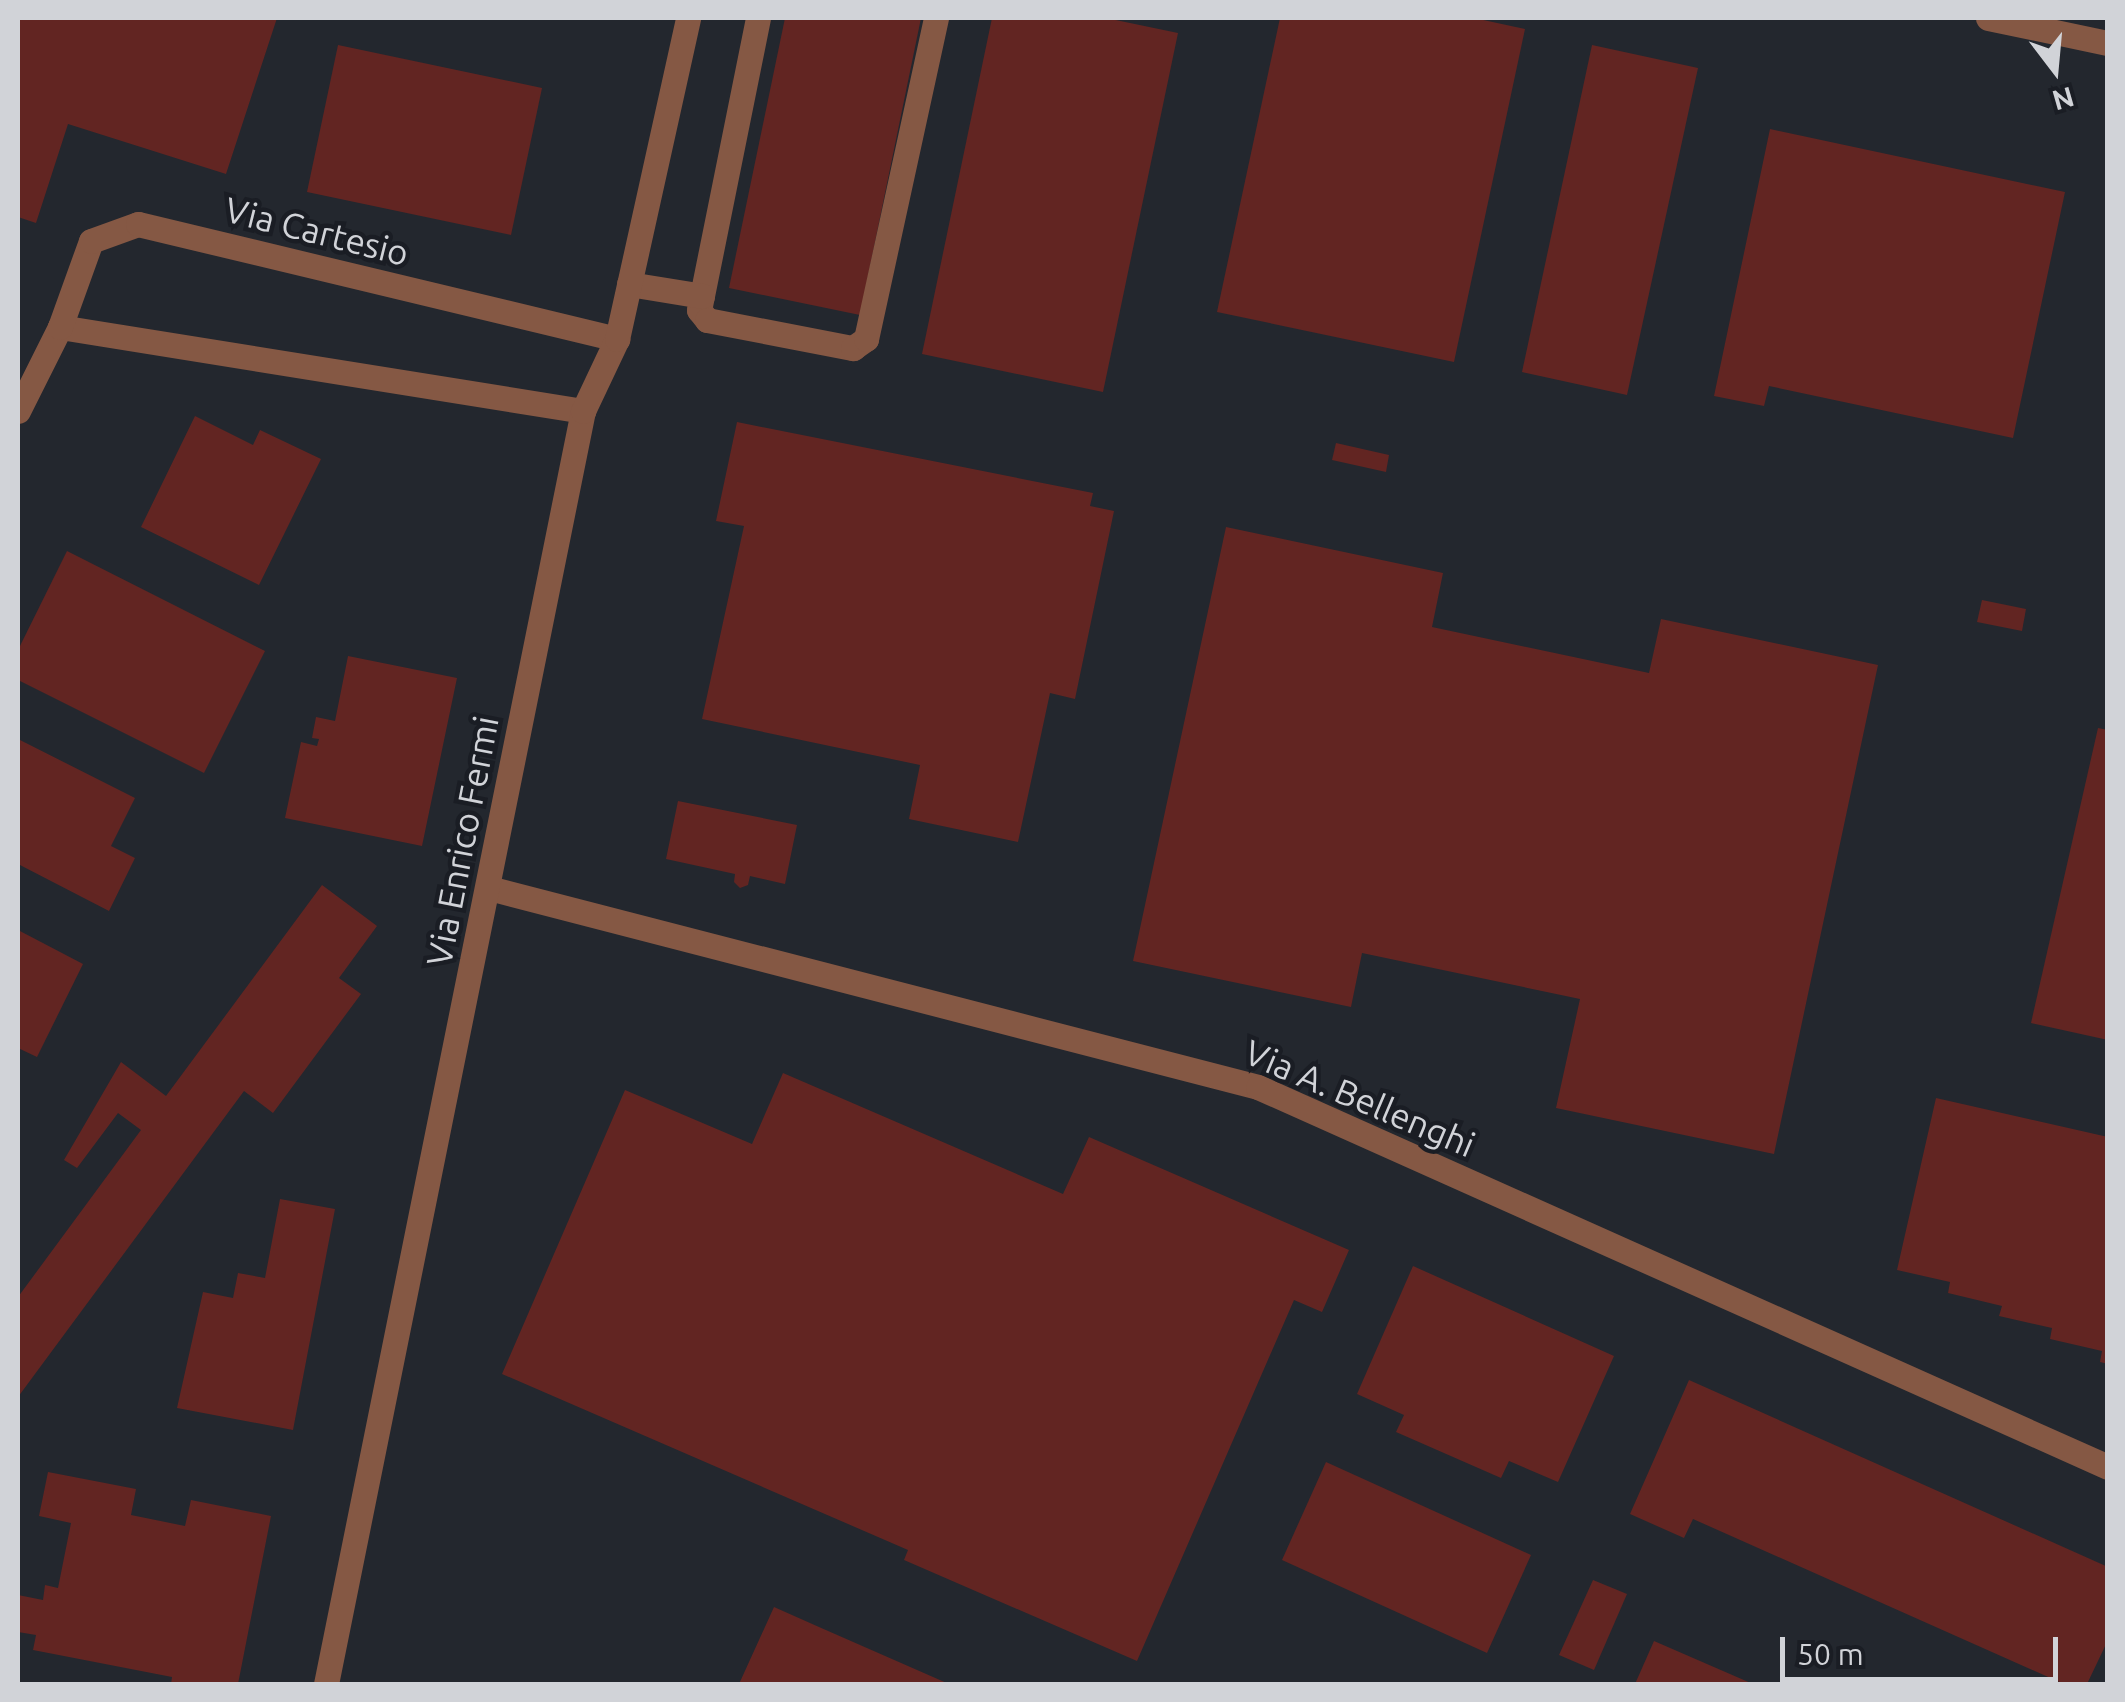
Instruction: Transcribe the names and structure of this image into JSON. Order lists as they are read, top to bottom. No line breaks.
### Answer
{"streets":{"street":["Via Cartesio","Via Enrico Fermi","Via A. Bellenghi"]},"crossings":[["Via Cartesio","Via Enrico Fermi"],["Via Enrico Fermi","Via A. Bellenghi"]],"scale_bar":"50 m","north":"bottom"}
